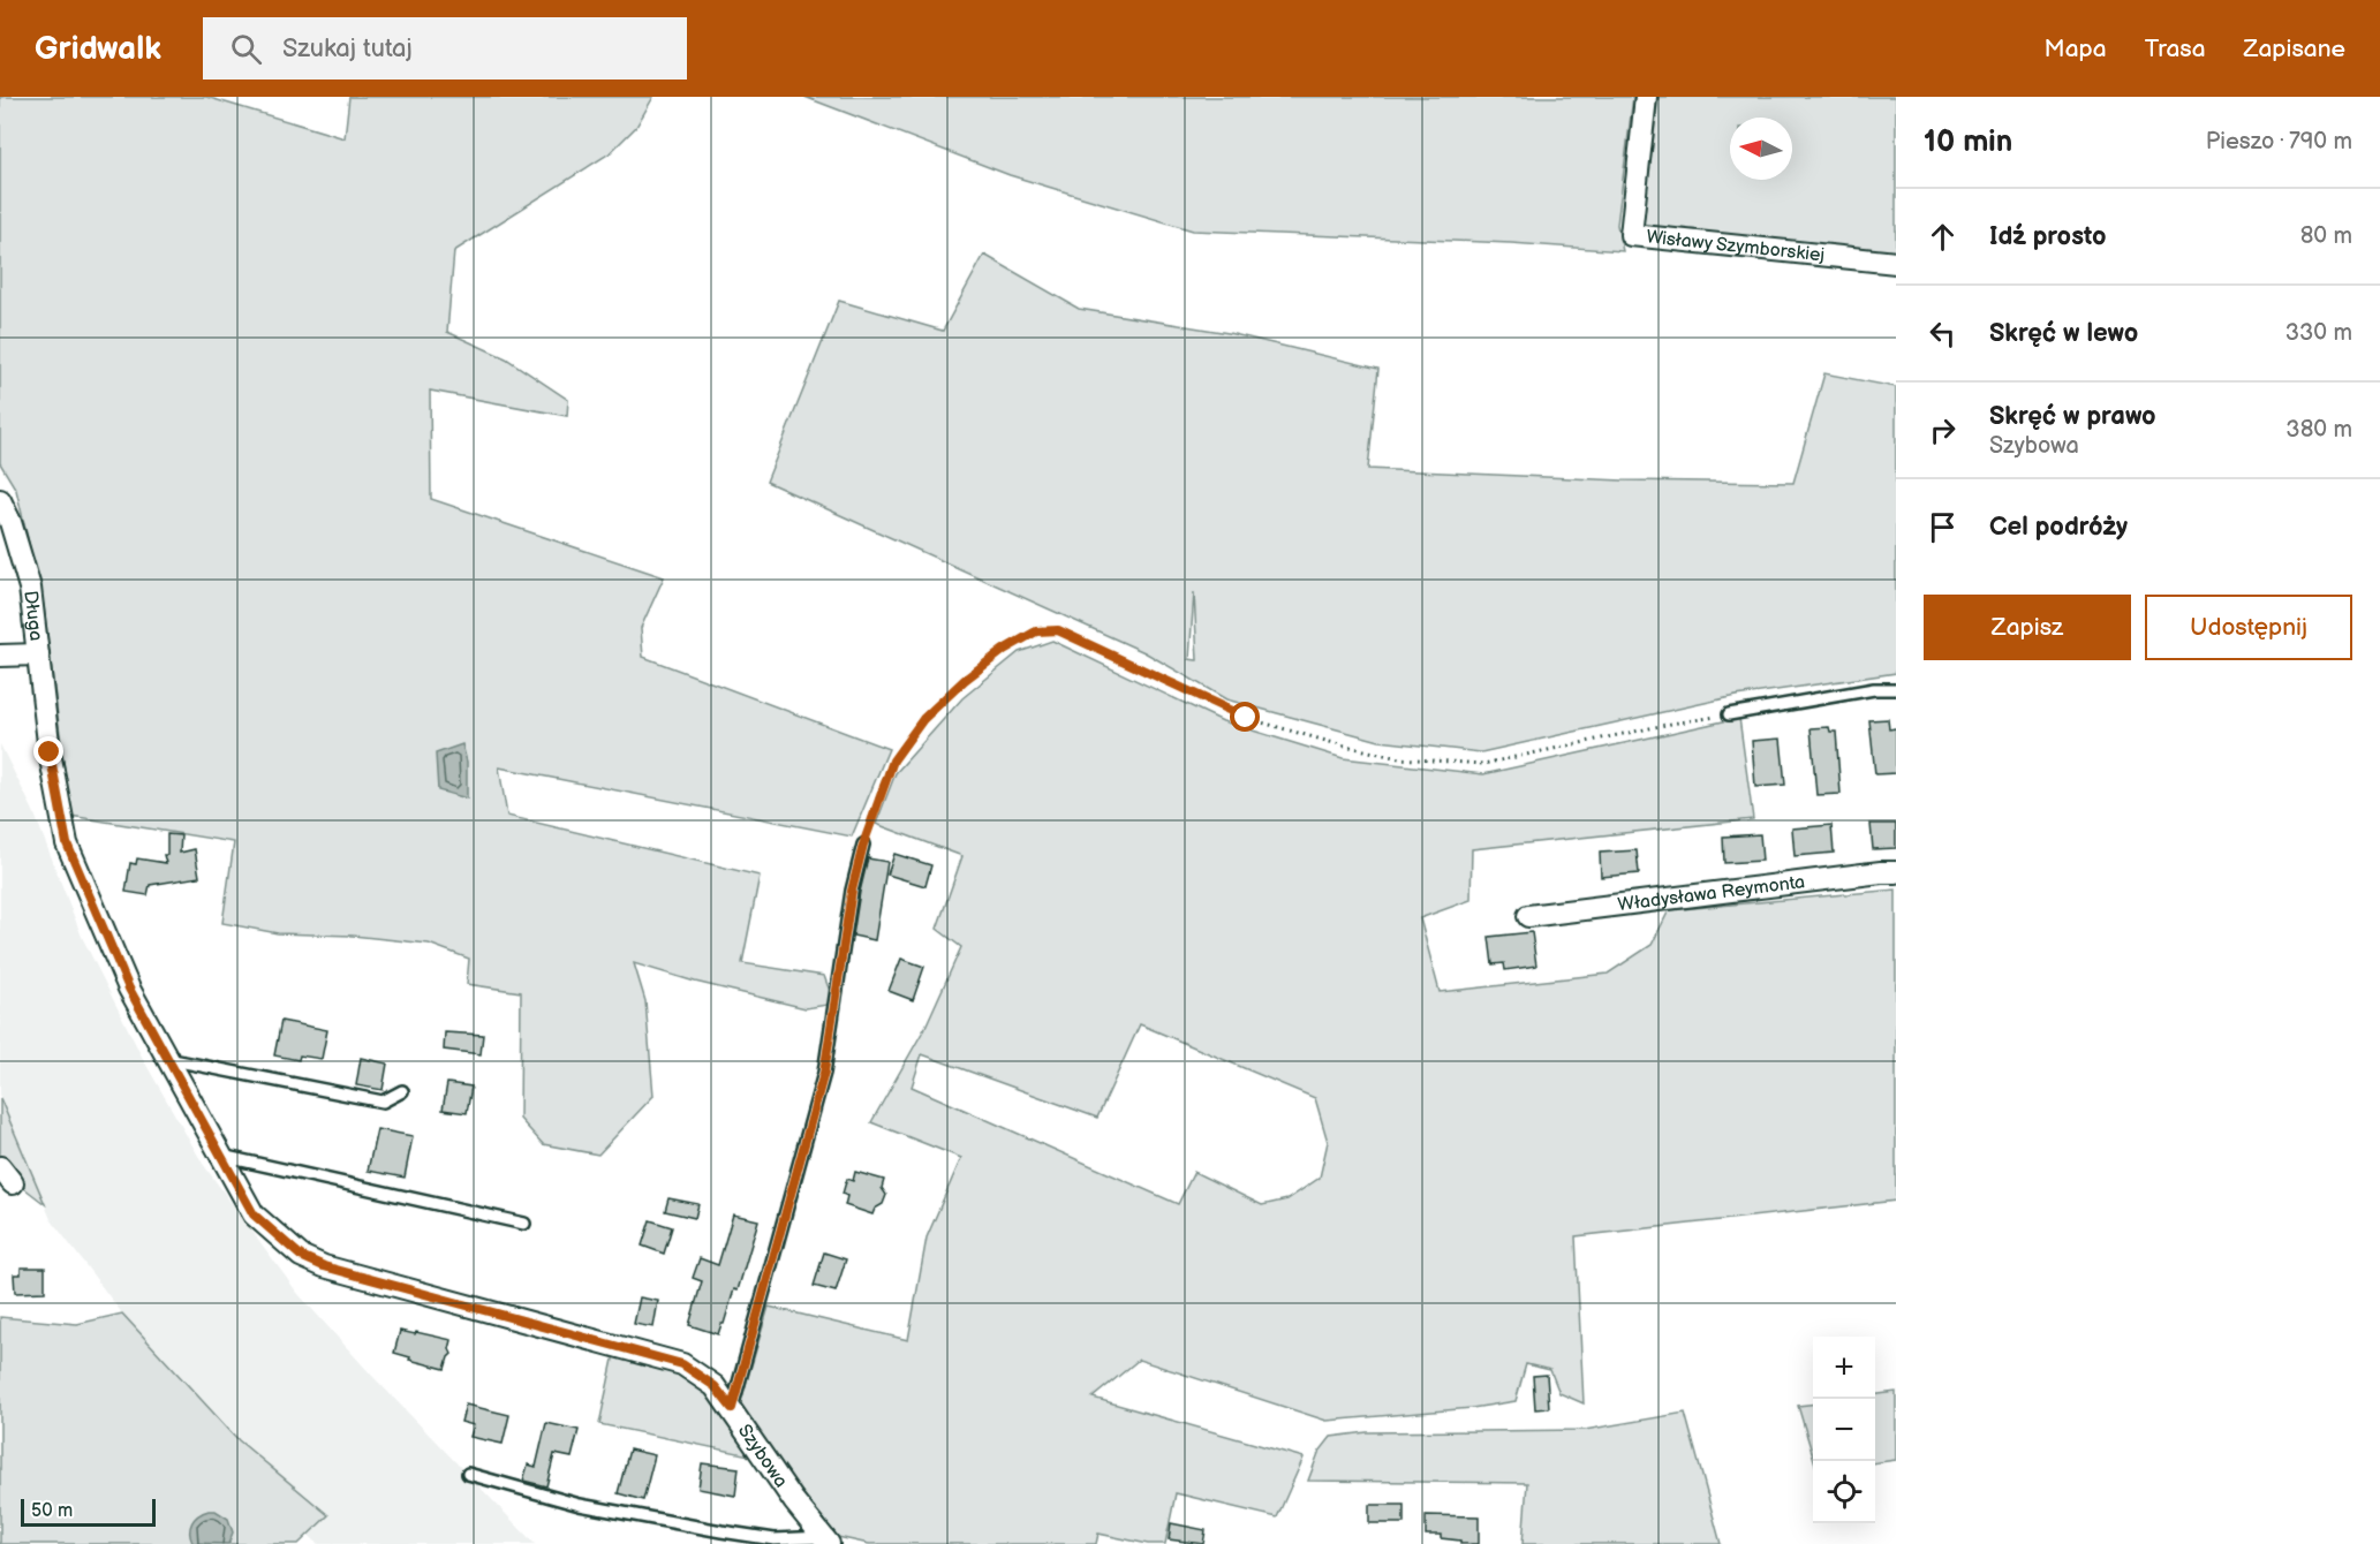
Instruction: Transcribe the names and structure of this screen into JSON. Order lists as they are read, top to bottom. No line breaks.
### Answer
{"streets":{"street":["Wisławy Szymborskiej","Długa","Władysława Reymonta","Szybowa"]},"crossings":[["Długa","Szybowa"]],"scale_bar":"50 m","north":"left","page":{"header":"Gridwalk","search":"Szukaj tutaj","nav":["Mapa","Trasa","Zapisane"],"heading":["10 min","Pieszo · 790 m"],"list":[["Idź prosto","80 m"],["Skręć w lewo","330 m"],["Skręć w prawo","Szybowa","380 m"],"Cel podróży"],"buttons":["Zapisz","Udostępnij"],"map_buttons":["+","−"],"scale":"50 m"}}
